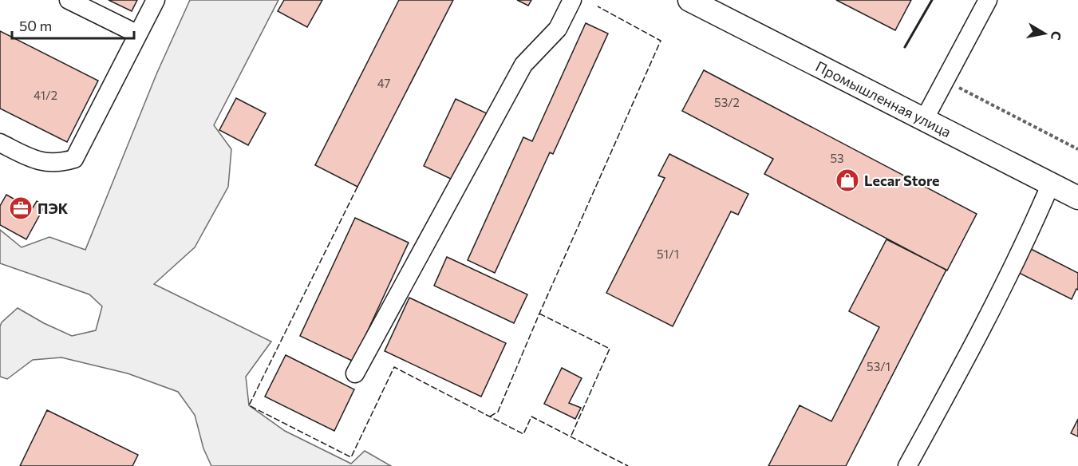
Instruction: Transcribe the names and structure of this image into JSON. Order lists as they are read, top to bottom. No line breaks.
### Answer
{"streets":{"main road":["Промышленная улица"]},"places":{"shop":["Lecar Store"],"office":["ПЭК"]},"house_numbers":["47","41/2","53/2","53","51/1","53/1"],"scale_bar":"50 m","north":"right"}
